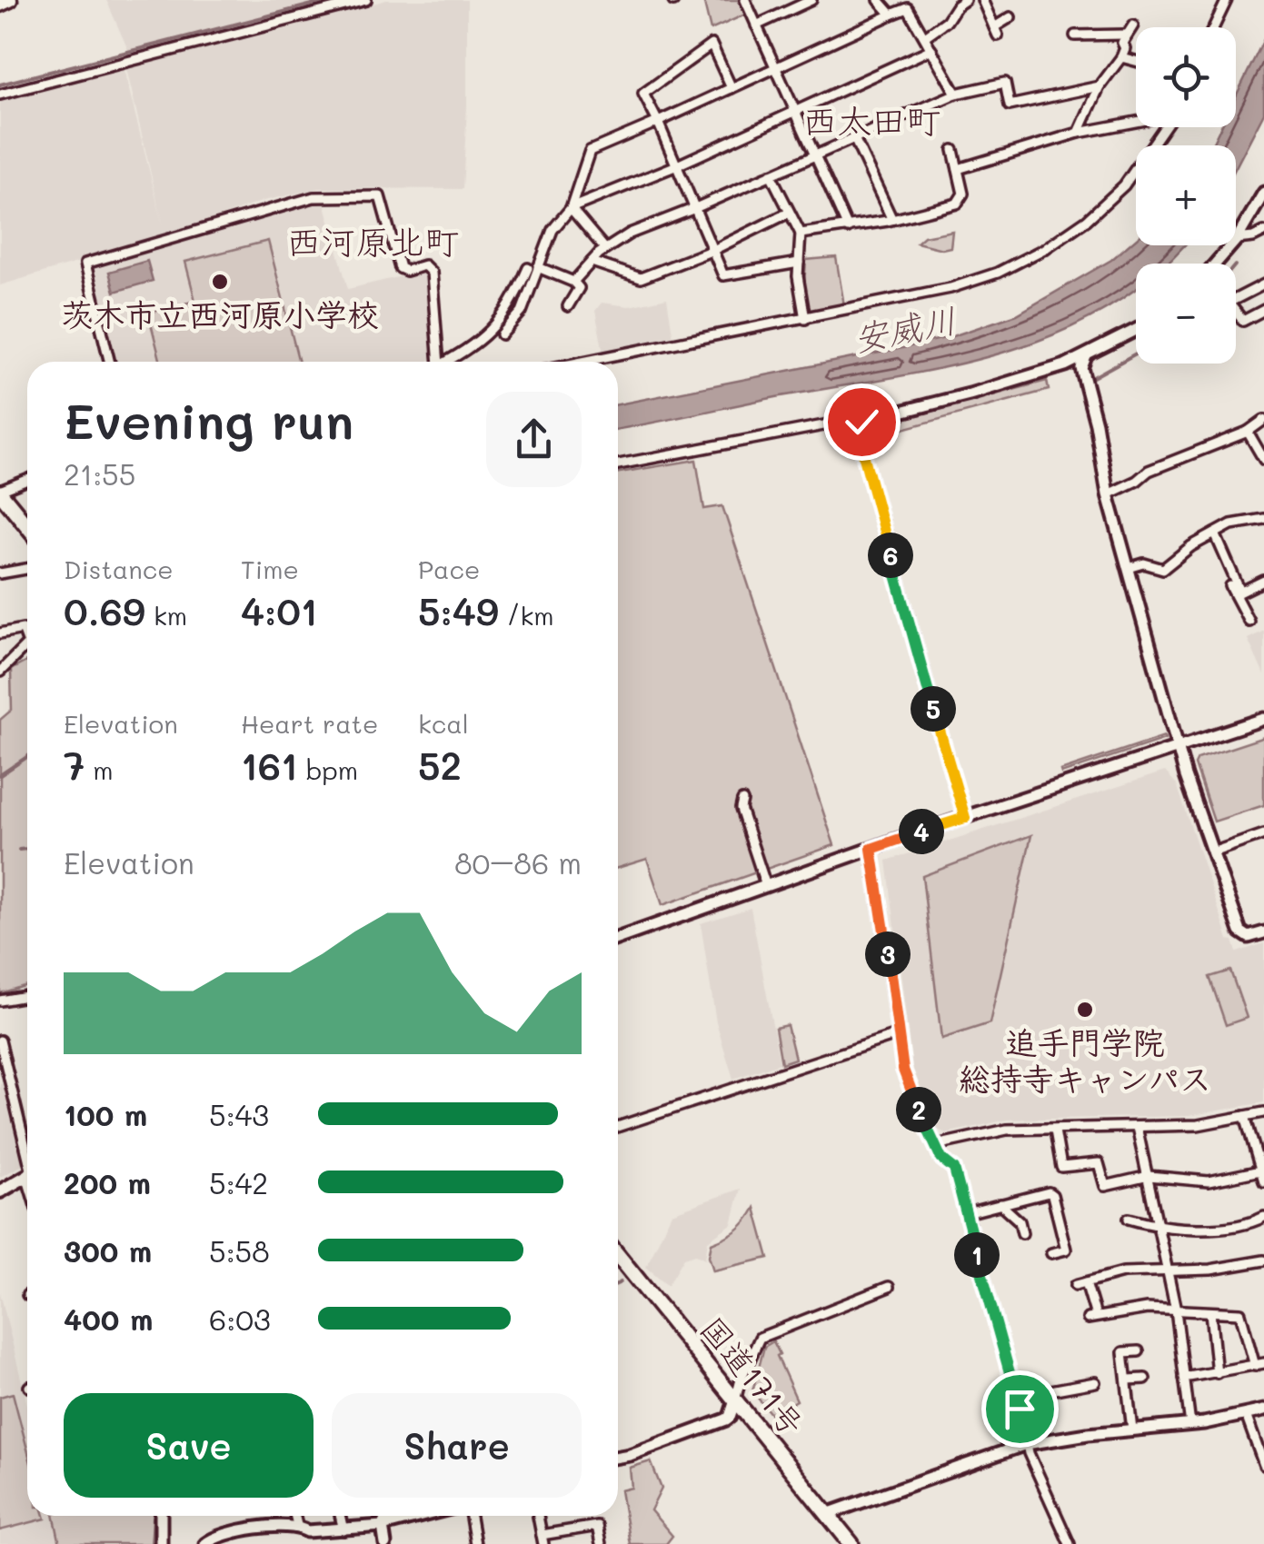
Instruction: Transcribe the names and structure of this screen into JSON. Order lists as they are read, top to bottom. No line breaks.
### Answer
{"streets":{"highway":["国道171号"]},"districts":["西太田町","西河原北町"],"water":["安威川"],"places":["茨木市立西河原小学校","追手門学院 総持寺キャンパス"],"page":{"map_buttons":["+","−"],"heading":["Evening run","21:55"],"stats":[["Distance","0.69 km"],["Time","4:01"],["Pace","5:49 /km"],["Elevation","7 m"],["Heart rate","161 bpm"],["kcal","52"]],"pins":["6","5","4","3","2","1"],"chart":["Elevation","80–86 m"],"list":[{"name":"100 m","note":"5:43"},{"name":"200 m","note":"5:42"},{"name":"300 m","note":"5:58"},{"name":"400 m","note":"6:03"}],"buttons":["Save","Share"]}}
